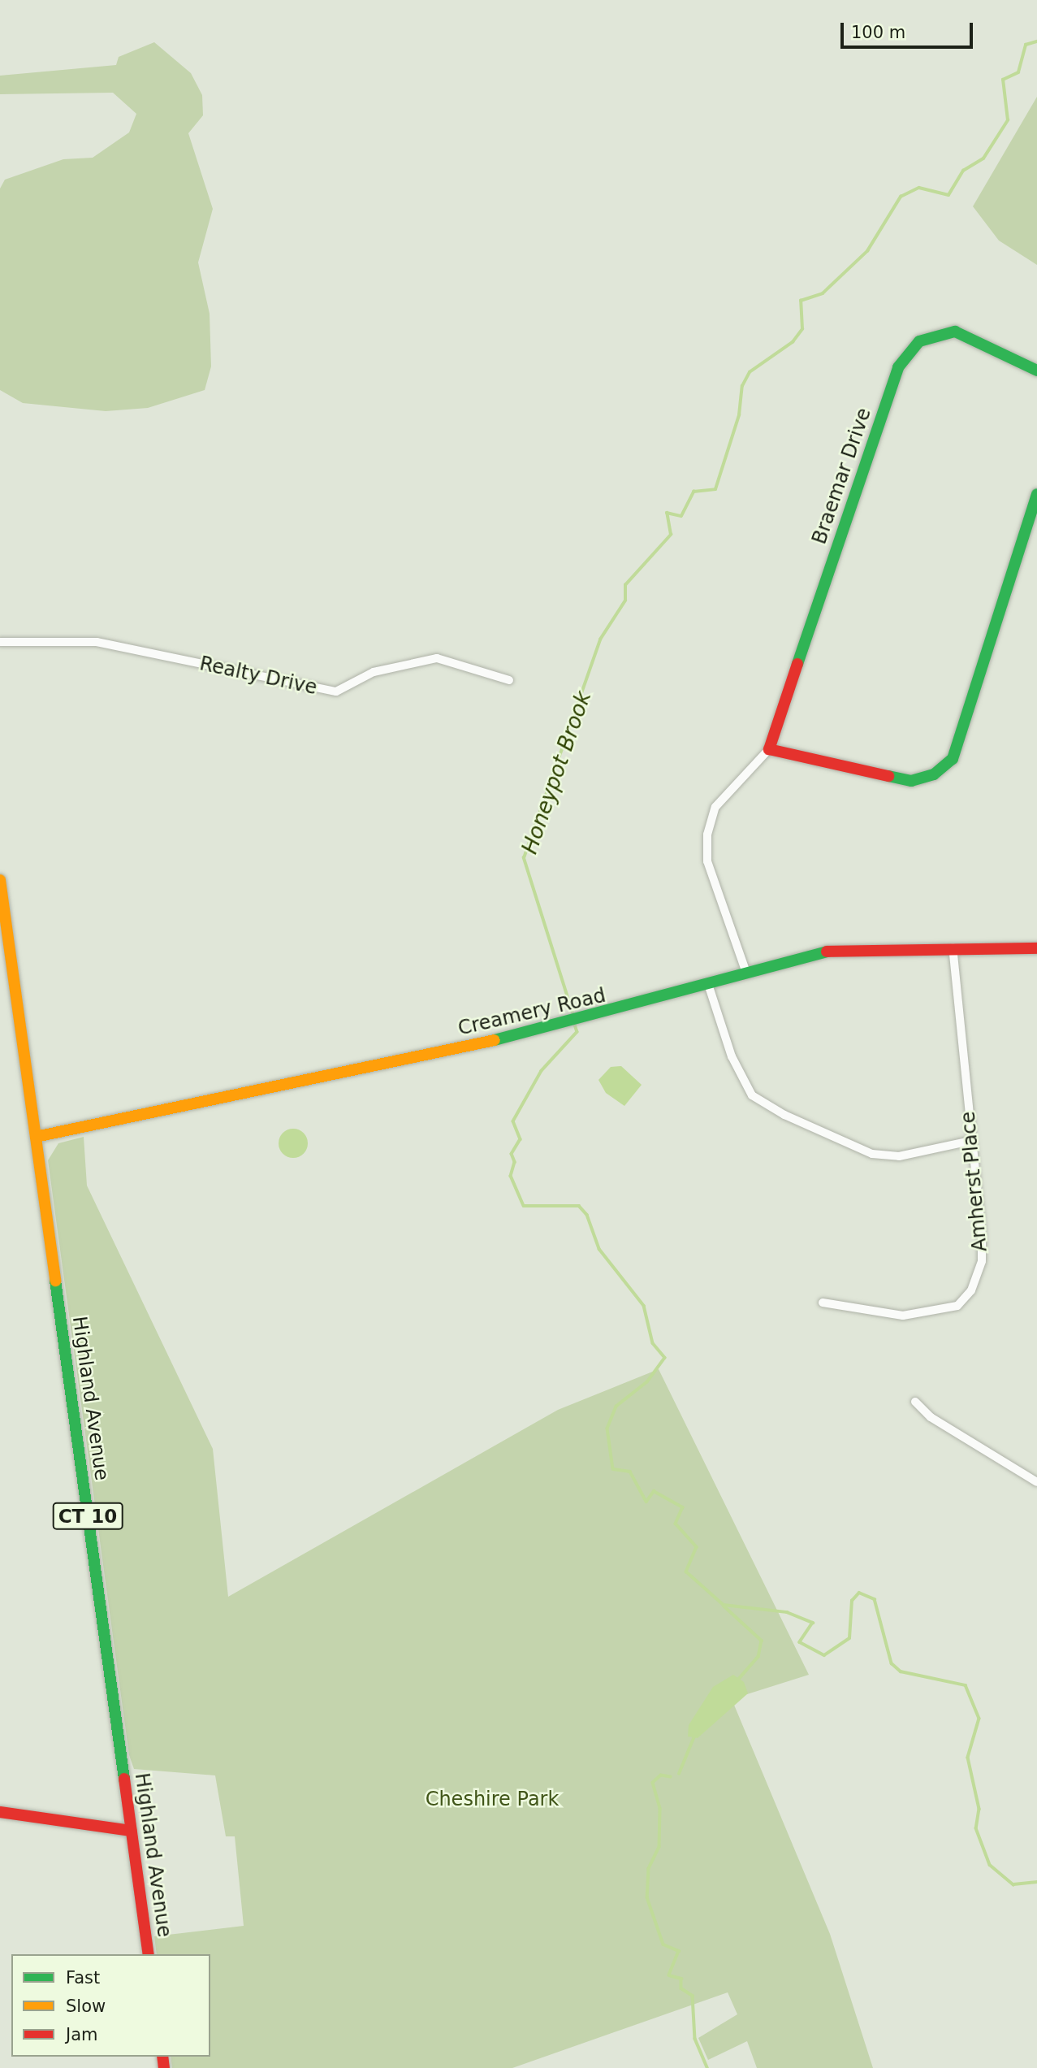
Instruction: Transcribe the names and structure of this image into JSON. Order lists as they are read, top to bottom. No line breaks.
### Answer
{"streets":{"main road":["Braemar Drive","Creamery Road","Highland Avenue","CT 10"],"street":["Realty Drive","Amherst Place"]},"crossings":[["Braemar Drive","Creamery Road"],["Creamery Road","Amherst Place"],["Creamery Road","Highland Avenue"]],"water":["Honeypot Brook"],"parks":["Cheshire Park"],"legend":["Fast","Slow","Jam"],"scale_bar":"100 m"}
